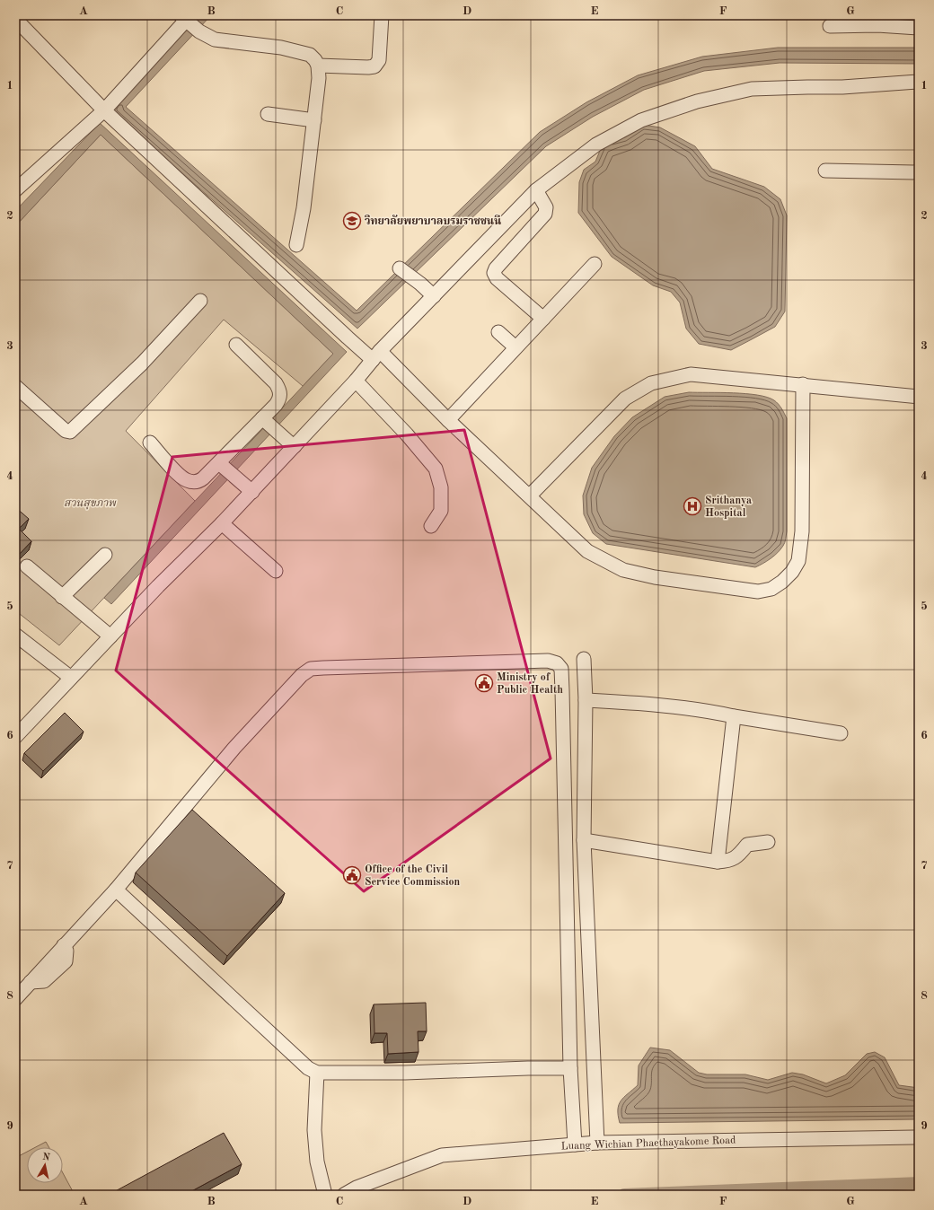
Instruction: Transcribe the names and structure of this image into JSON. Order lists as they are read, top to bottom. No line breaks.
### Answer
{"streets":{"street":["Luang Wichian Phaethayakome Road"]},"parks":["สวนสุขภาพ"],"places":{"school or university":["วิทยาลัยพยาบาลบรมราชชนนี"],"hospital":["Srithanya Hospital"],"public building":["Ministry of Public Health","Office of the Civil Service Commission"]},"north":"top","grid":{"columns":["A","B","C","D","E","F","G"],"rows":["1","2","3","4","5","6","7","8","9"]}}
